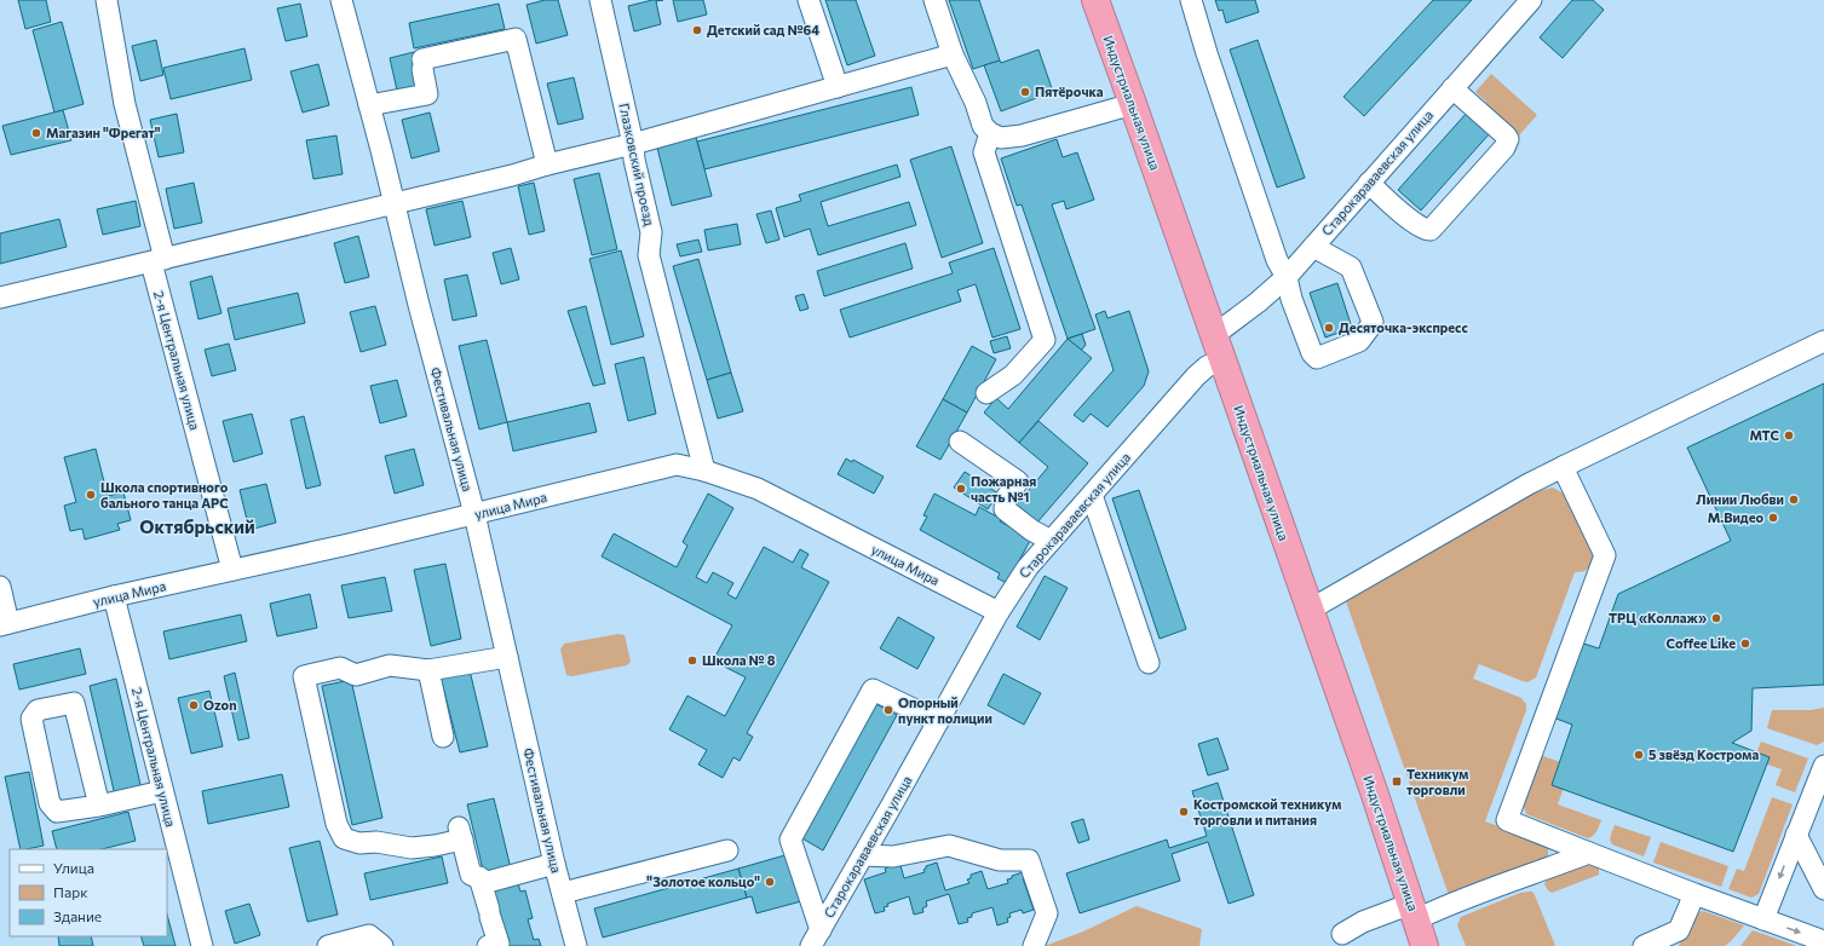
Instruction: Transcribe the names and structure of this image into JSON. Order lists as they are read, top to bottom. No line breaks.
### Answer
{"streets":{"highway":["Индустриальная улица"],"street":["Глазковский проезд","Старокараваевская улица","2-я Центральная улица","Фестивальная улица","улица Мира"]},"crossings":[["Индустриальная улица","Старокараваевская улица"],["Глазковский проезд","улица Мира"],["Старокараваевская улица","улица Мира"],["2-я Центральная улица","улица Мира"],["Фестивальная улица","улица Мира"]],"districts":["Октябрьский"],"places":{"other":["Детский сад №64","Пятёрочка","Магазин \"Фрегат\"","Десяточка-экспресс","МТС","Пожарная часть №1","Школа спортивного бального танца АРС","Линии Любви","М.Видео","ТРЦ «Коллаж»","Coffee Like","Школа № 8","Ozon","Опорный пункт полиции","5 звёзд Кострома","Костромской техникум торговли и питания","\"Золотое кольцо\""],"transit":["Техникум торговли"]},"legend":["Улица","Парк","Здание"]}
